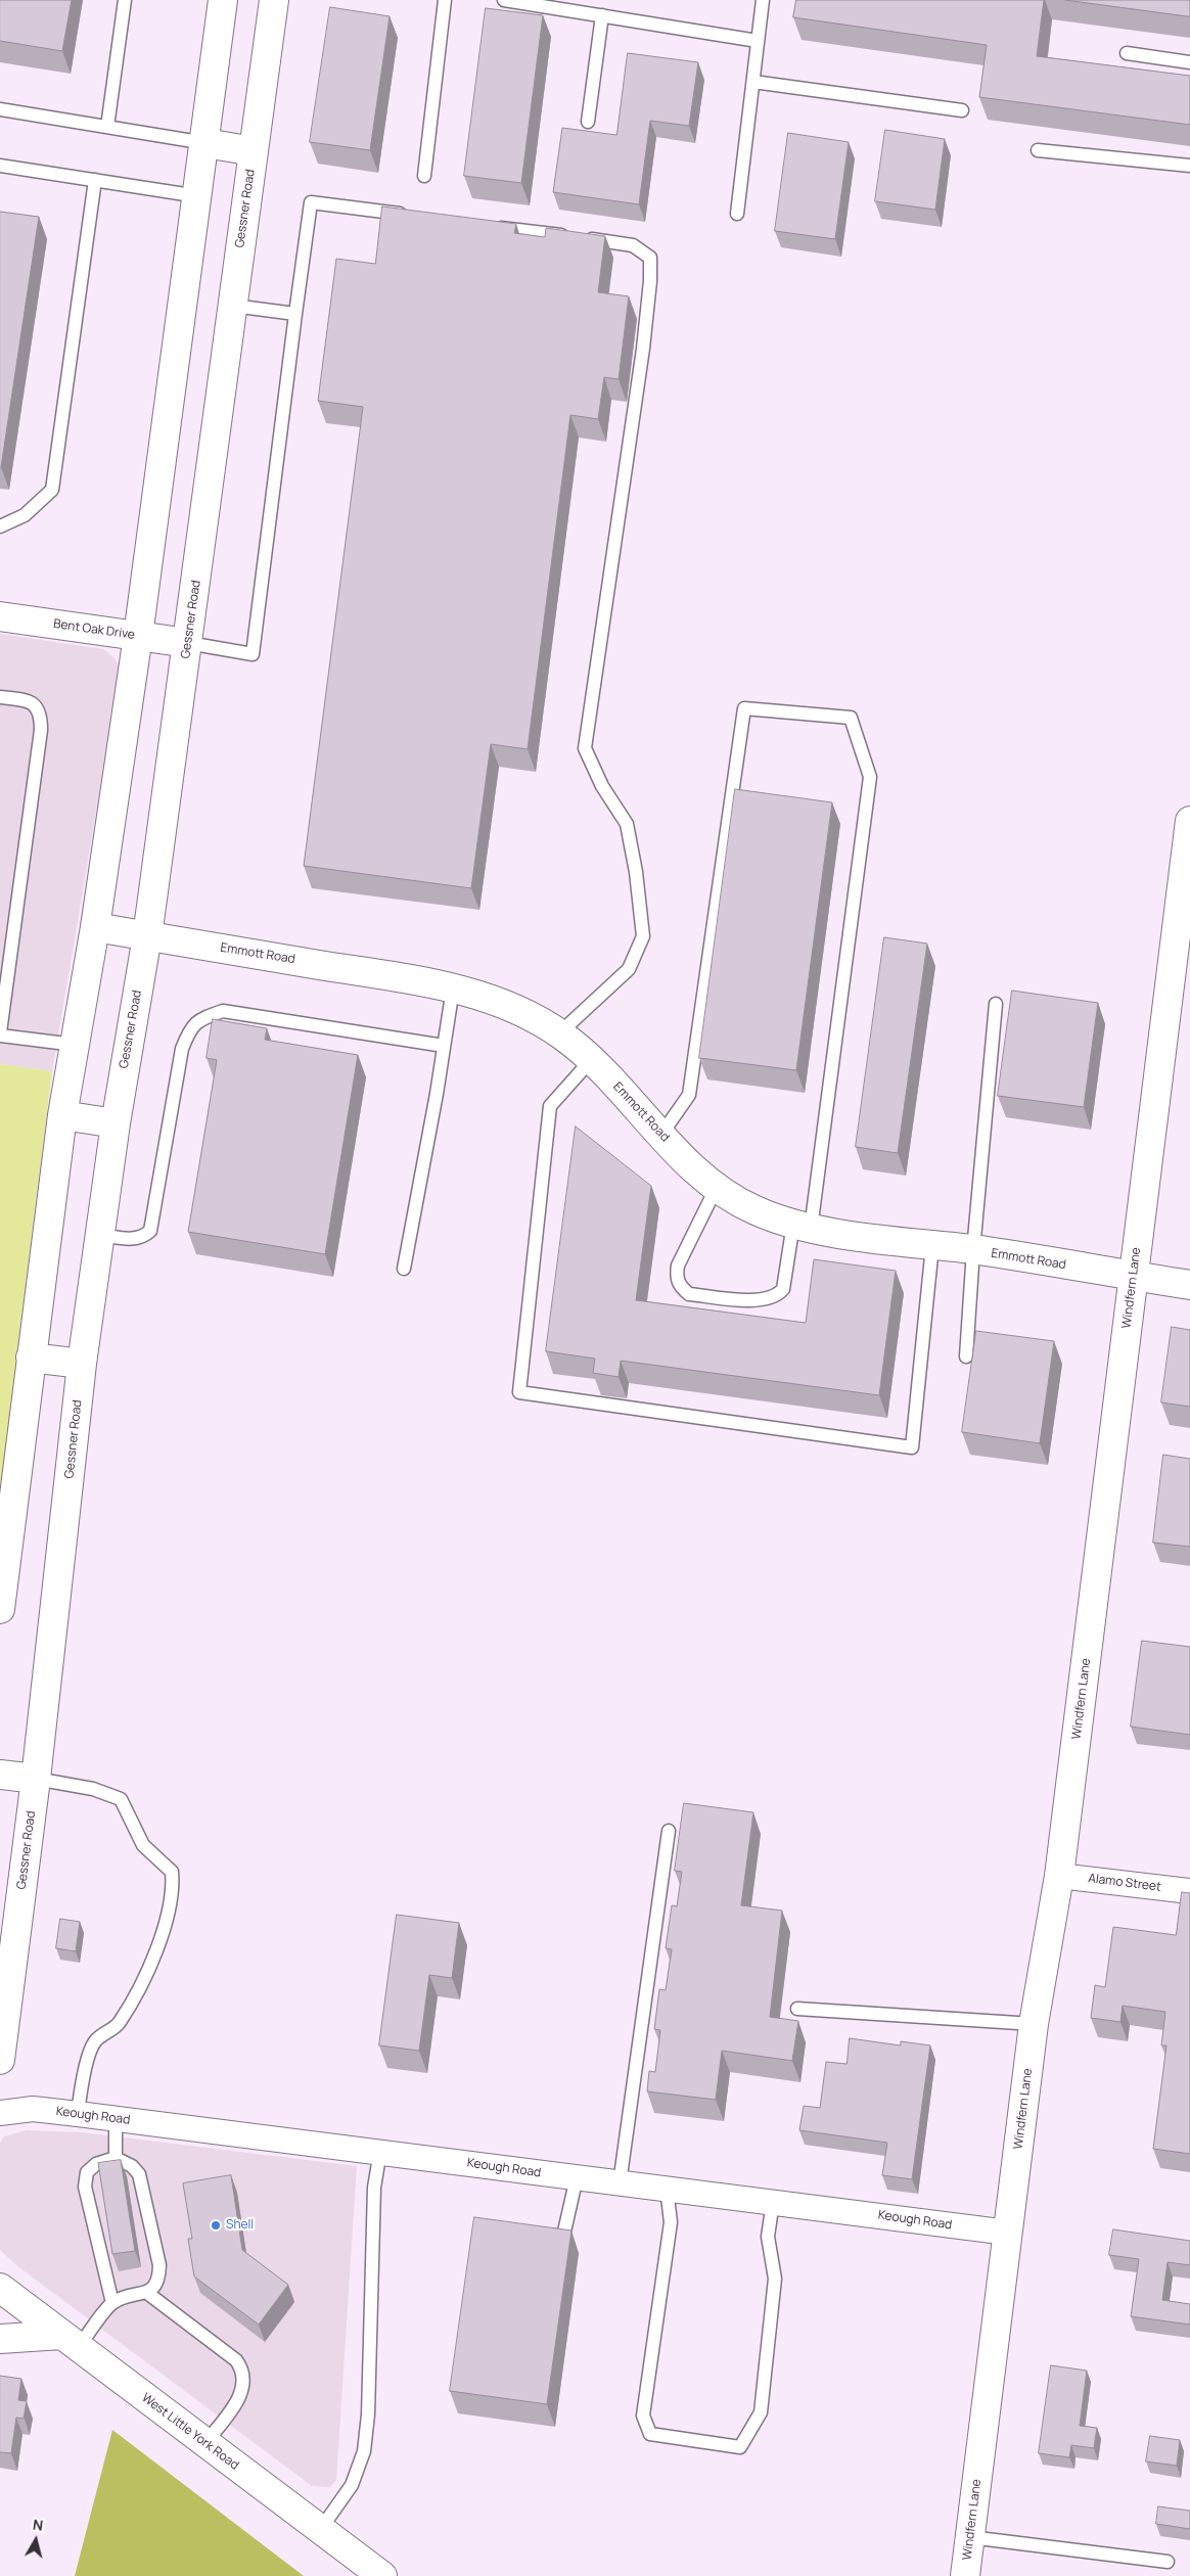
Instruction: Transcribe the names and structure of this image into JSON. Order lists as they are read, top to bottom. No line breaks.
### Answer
{"streets":{"main road":["Gessner Road","Bent Oak Drive","Emmott Road","Windfern Lane","West Little York Road"],"street":["Alamo Street","Keough Road"]},"crossings":[["Gessner Road","Bent Oak Drive"],["Gessner Road","Emmott Road"],["Emmott Road","Windfern Lane"],["Windfern Lane","Alamo Street"],["Windfern Lane","Keough Road"]],"places":["Shell"],"north":"top"}
